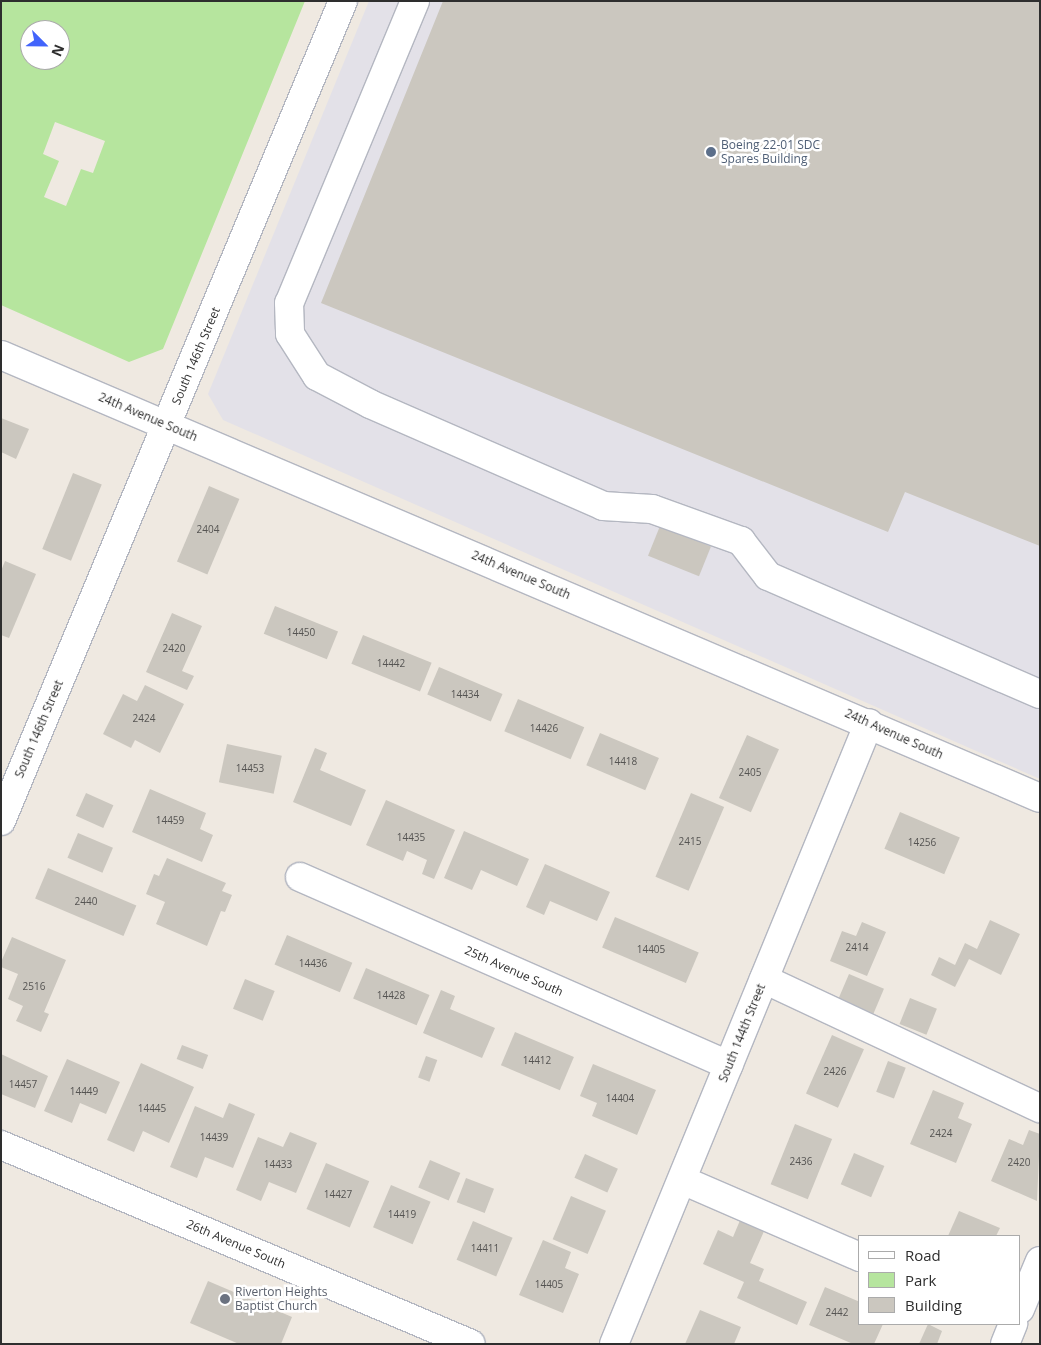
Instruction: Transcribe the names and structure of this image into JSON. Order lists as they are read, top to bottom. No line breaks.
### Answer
{"streets":{"street":["South 146th Street","24th Avenue South","25th Avenue South","South 144th Street","26th Avenue South"]},"crossings":[["South 146th Street","24th Avenue South"],["24th Avenue South","South 144th Street"],["25th Avenue South","South 144th Street"]],"places":["Boeing 22-01 SDC Spares Building","Riverton Heights Baptist Church"],"house_numbers":["2404","14450","2420","14442","14434","2424","14426","14418","14453","2405","14459","14435","2415","14256","2440","2414","14405","14436","2516","14428","14412","2426","14457","14449","14404","14445","2424","14439","2436","2420","14433","14427","14419","14411","14405","2442"],"legend":["Road","Park","Building"],"north":"bottom right"}
